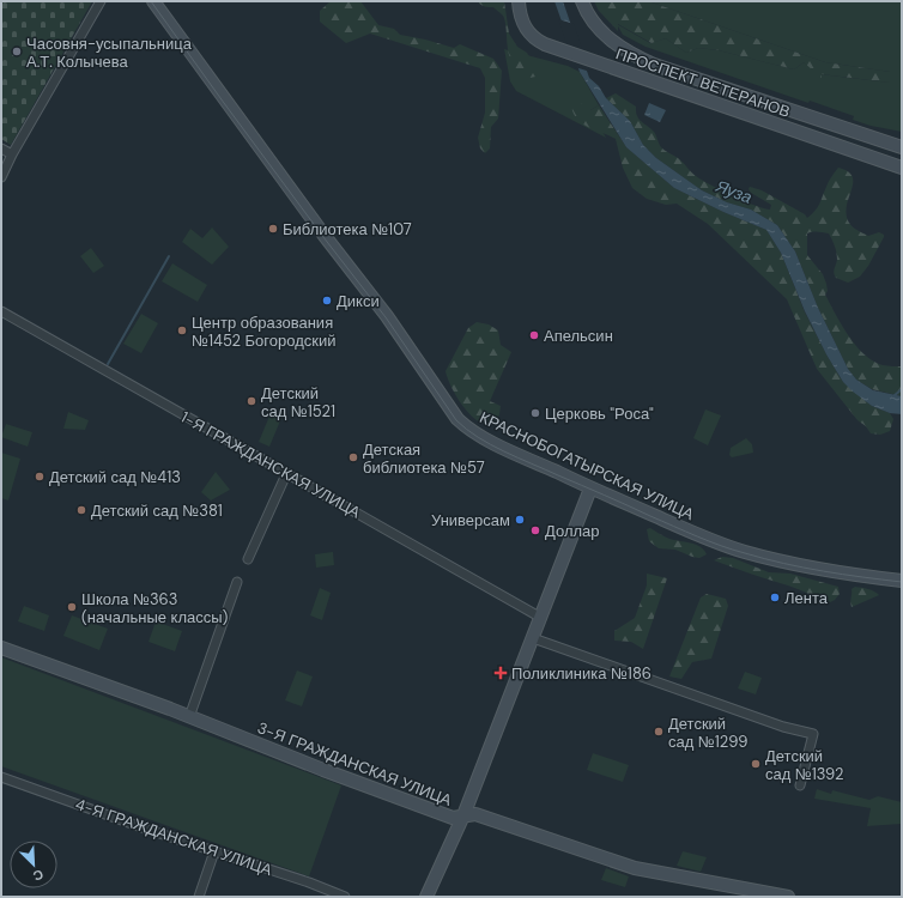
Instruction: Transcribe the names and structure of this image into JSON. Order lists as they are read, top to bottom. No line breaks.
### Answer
{"streets":{"main road":["ПРОСПЕКТ ВЕТЕРАНОВ","КРАСНОБОГАТЫРСКАЯ УЛИЦА","3-Я ГРАЖДАНСКАЯ УЛИЦА"],"street":["1-Я ГРАЖДАНСКАЯ УЛИЦА","4-Я ГРАЖДАНСКАЯ УЛИЦА"]},"water":["Яуза"],"places":{"other":["Часовня-усыпальница А.Т. Колычева","Библиотека №107","Дикси","Центр образования №1452 Богородский","Апельсин","Детский сад №1521","Церковь \"Роса\"","Детская библиотека №57","Детский сад №413","Детский сад №381","Универсам","Доллар","Лента","Школа №363 (начальные классы)","Детский сад №1299","Детский сад №1392"],"health":["Поликлиника №186"]},"north":"bottom right"}
